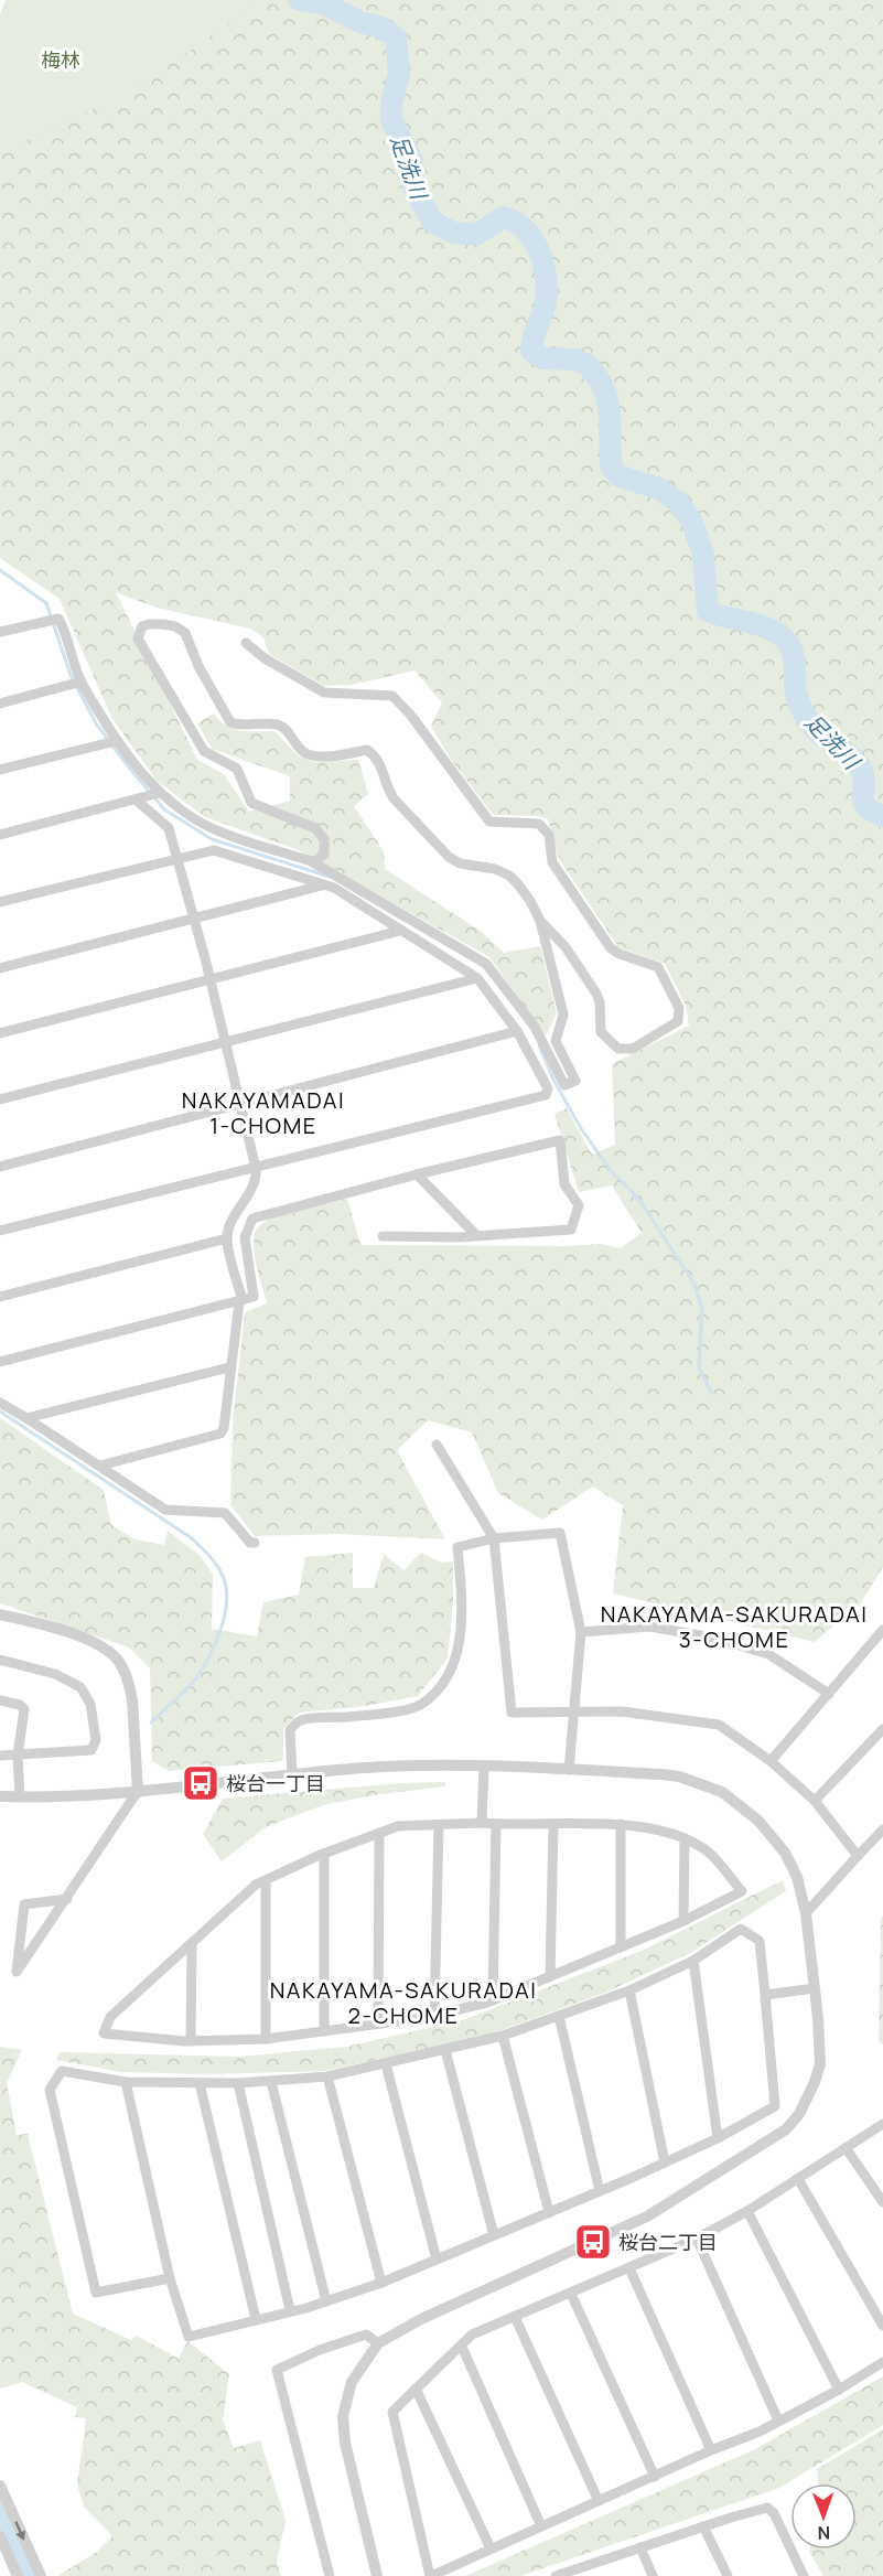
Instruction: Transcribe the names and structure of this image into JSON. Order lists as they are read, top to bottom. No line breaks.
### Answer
{"districts":["NAKAYAMADAI 1-CHOME","NAKAYAMA-SAKURADAI 3-CHOME","NAKAYAMA-SAKURADAI 2-CHOME"],"water":["足洗川"],"parks":["梅林"],"places":{"bus stop":["桜台一丁目","桜台二丁目"]},"north":"bottom"}
